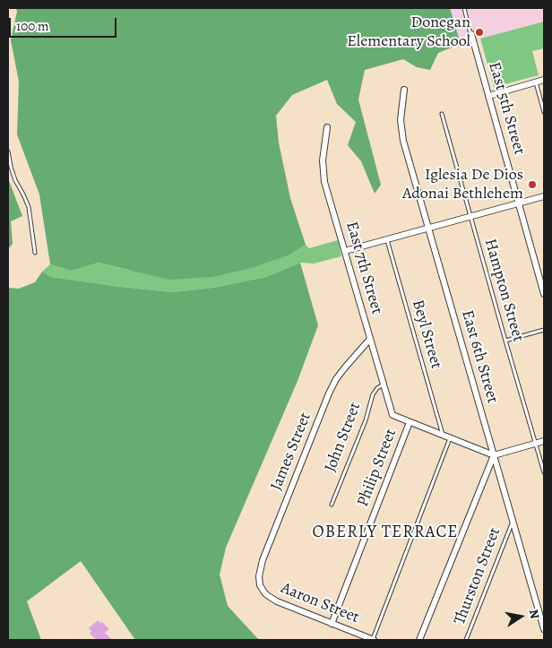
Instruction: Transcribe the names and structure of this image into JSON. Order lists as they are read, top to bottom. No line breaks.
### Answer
{"streets":{"street":["East 5th Street","East 7th Street","East 6th Street","James Street","Philip Street","Aaron Street"],"lane":["Hampton Street","Beyl Street","John Street","Thurston Street"]},"crossings":[["East 7th Street","John Street"],["East 7th Street","James Street"],["East 7th Street","Philip Street"],["East 6th Street","Thurston Street"],["James Street","Aaron Street"],["Philip Street","Aaron Street"]],"districts":["OBERLY TERRACE"],"places":["Donegan Elementary School","Iglesia De Dios Adonai Bethlehem"],"scale_bar":"100 m","north":"right"}
